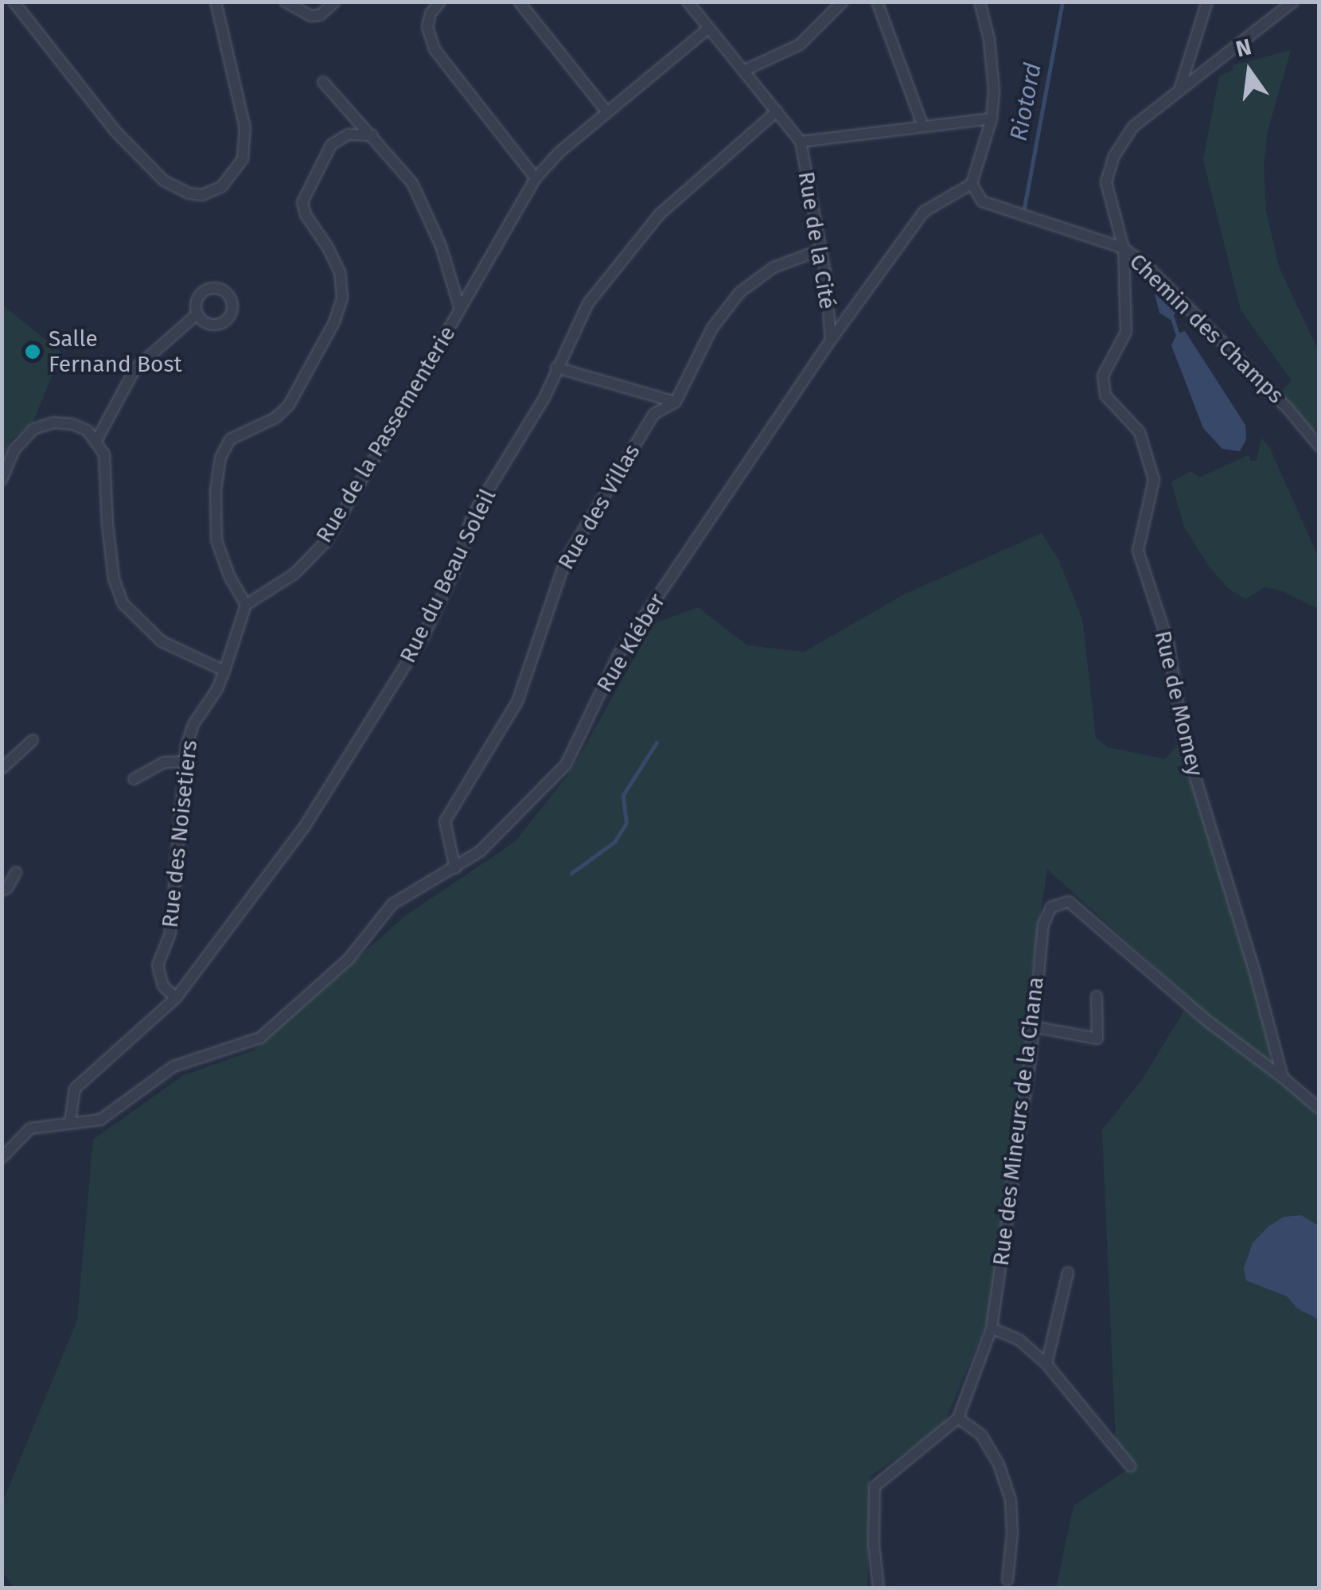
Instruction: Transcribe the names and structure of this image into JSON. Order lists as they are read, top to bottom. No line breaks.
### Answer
{"streets":{"street":["Rue de la Cité","Chemin des Champs","Rue de la Passementerie","Rue des Villas","Rue du Beau Soleil","Rue Kléber","Rue de Momey","Rue des Noisetiers","Rue des Mineurs de la Chana"]},"crossings":[["Rue de la Cité","Rue des Villas"],["Rue de la Cité","Rue Kléber"],["Chemin des Champs","Rue de Momey"],["Rue des Villas","Rue Kléber"],["Rue du Beau Soleil","Rue Kléber"],["Rue du Beau Soleil","Rue des Noisetiers"],["Rue de Momey","Rue des Mineurs de la Chana"]],"water":["Riotord"],"places":["Salle Fernand Bost"],"north":"top"}
